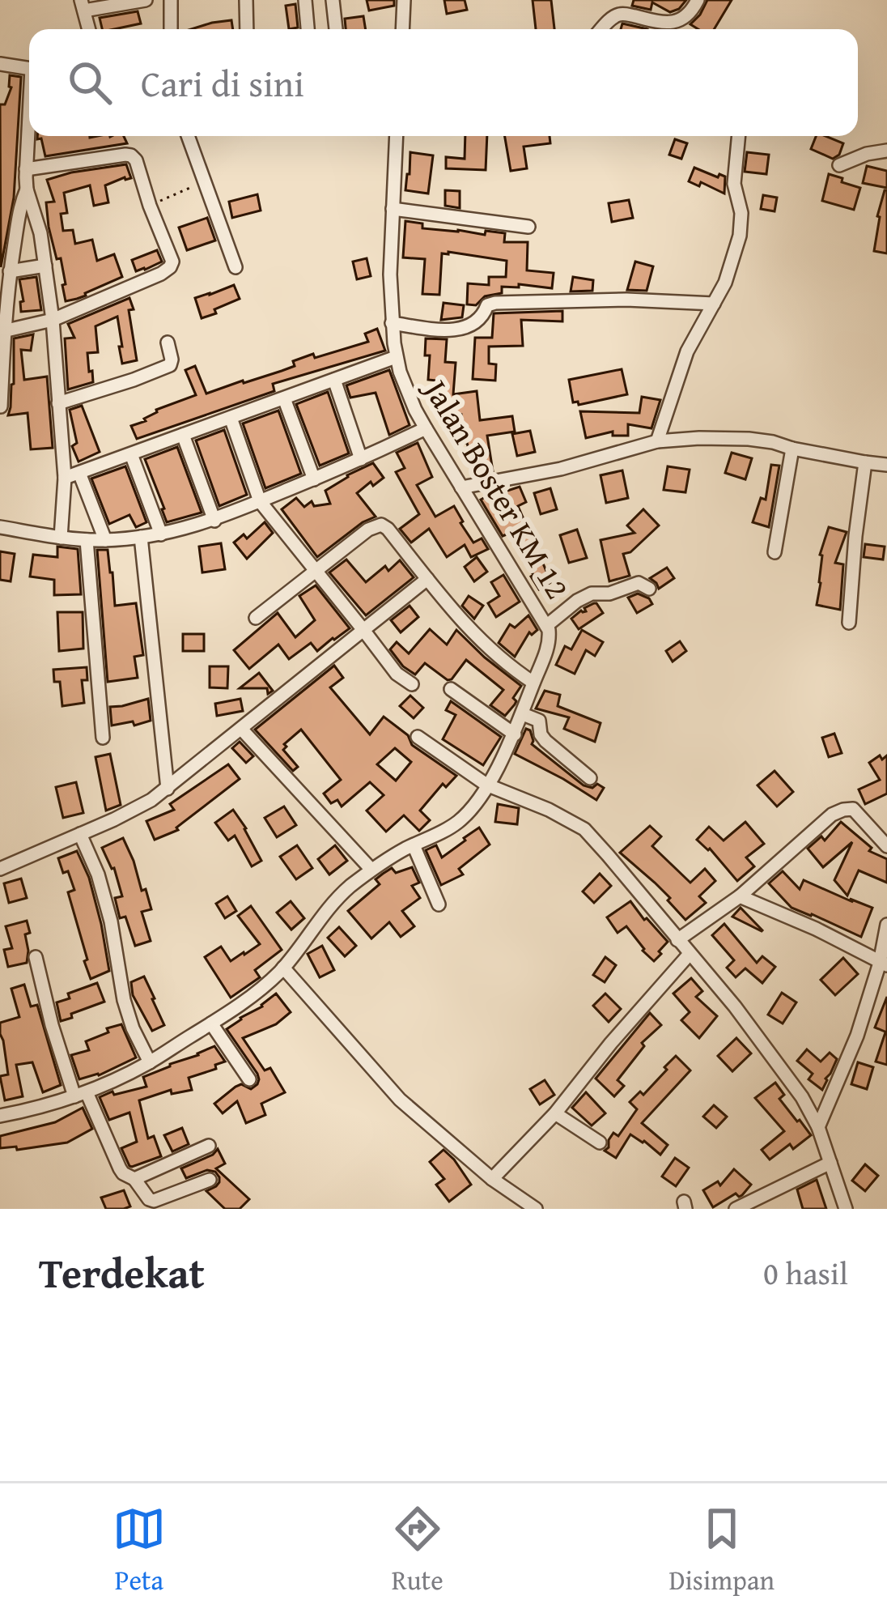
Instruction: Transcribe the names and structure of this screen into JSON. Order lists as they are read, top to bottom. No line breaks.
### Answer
{"streets":{"street":["Jalan Boster KM 12"]},"page":{"search":"Cari di sini","heading":["Terdekat","0 hasil"],"nav":["Peta","Rute","Disimpan"]}}
